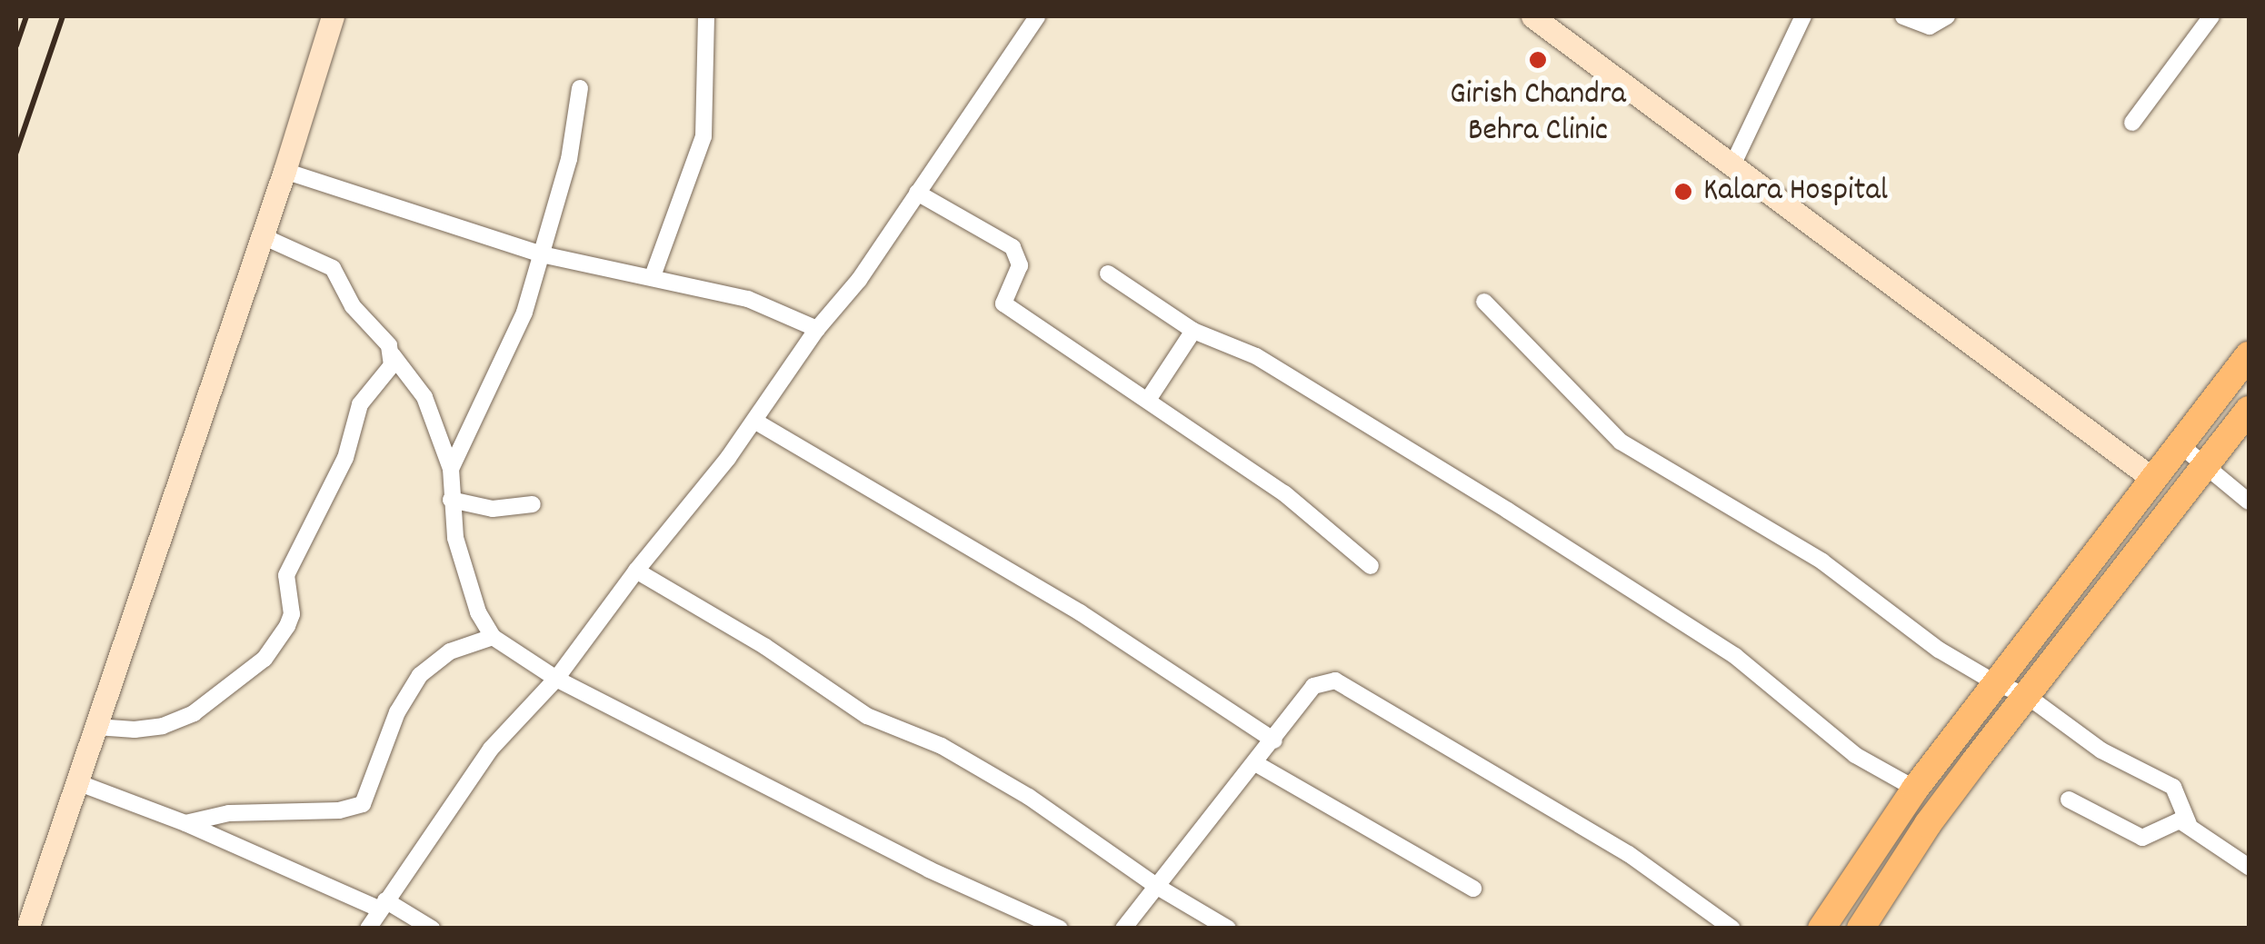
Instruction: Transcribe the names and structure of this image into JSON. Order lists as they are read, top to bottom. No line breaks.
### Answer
{"places":["Girish Chandra Behra Clinic","Kalara Hospital"]}
